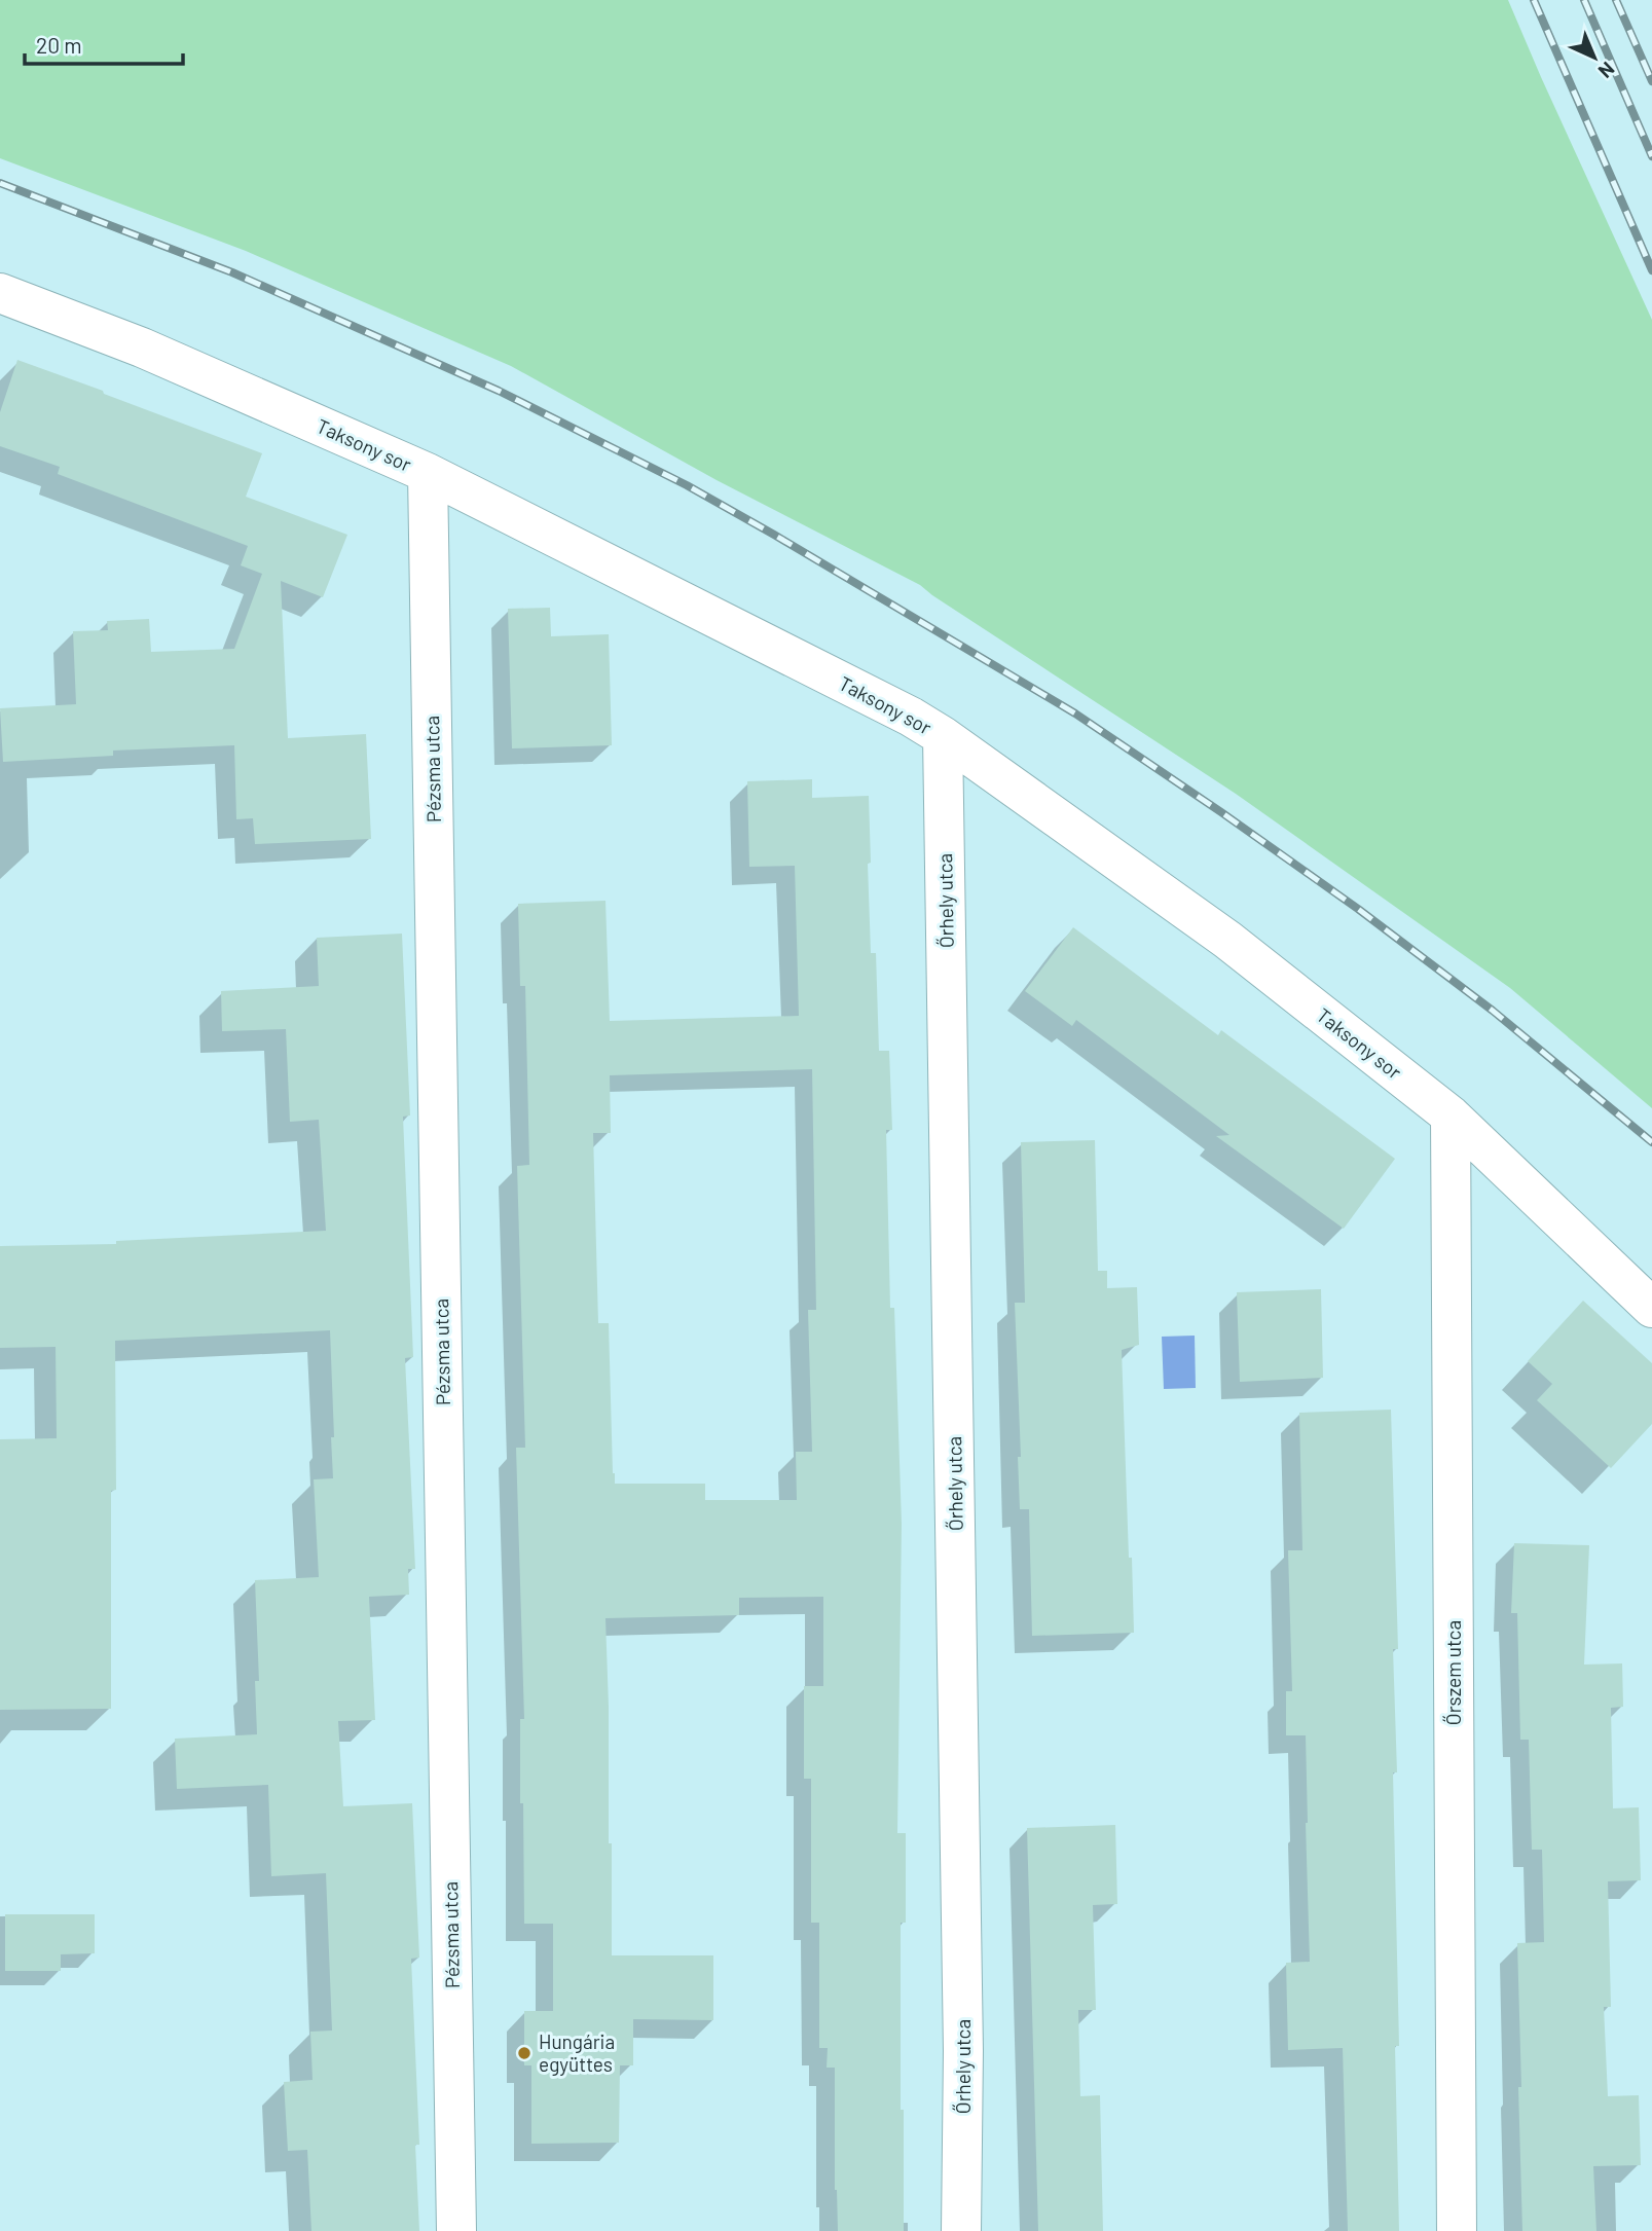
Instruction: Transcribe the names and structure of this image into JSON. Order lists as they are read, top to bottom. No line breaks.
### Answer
{"streets":{"street":["Taksony sor","Pézsma utca","Őrhely utca","Őrszem utca"]},"crossings":[["Taksony sor","Pézsma utca"],["Taksony sor","Őrhely utca"],["Taksony sor","Őrszem utca"]],"places":["Hungária együttes"],"scale_bar":"20 m","north":"bottom right"}
